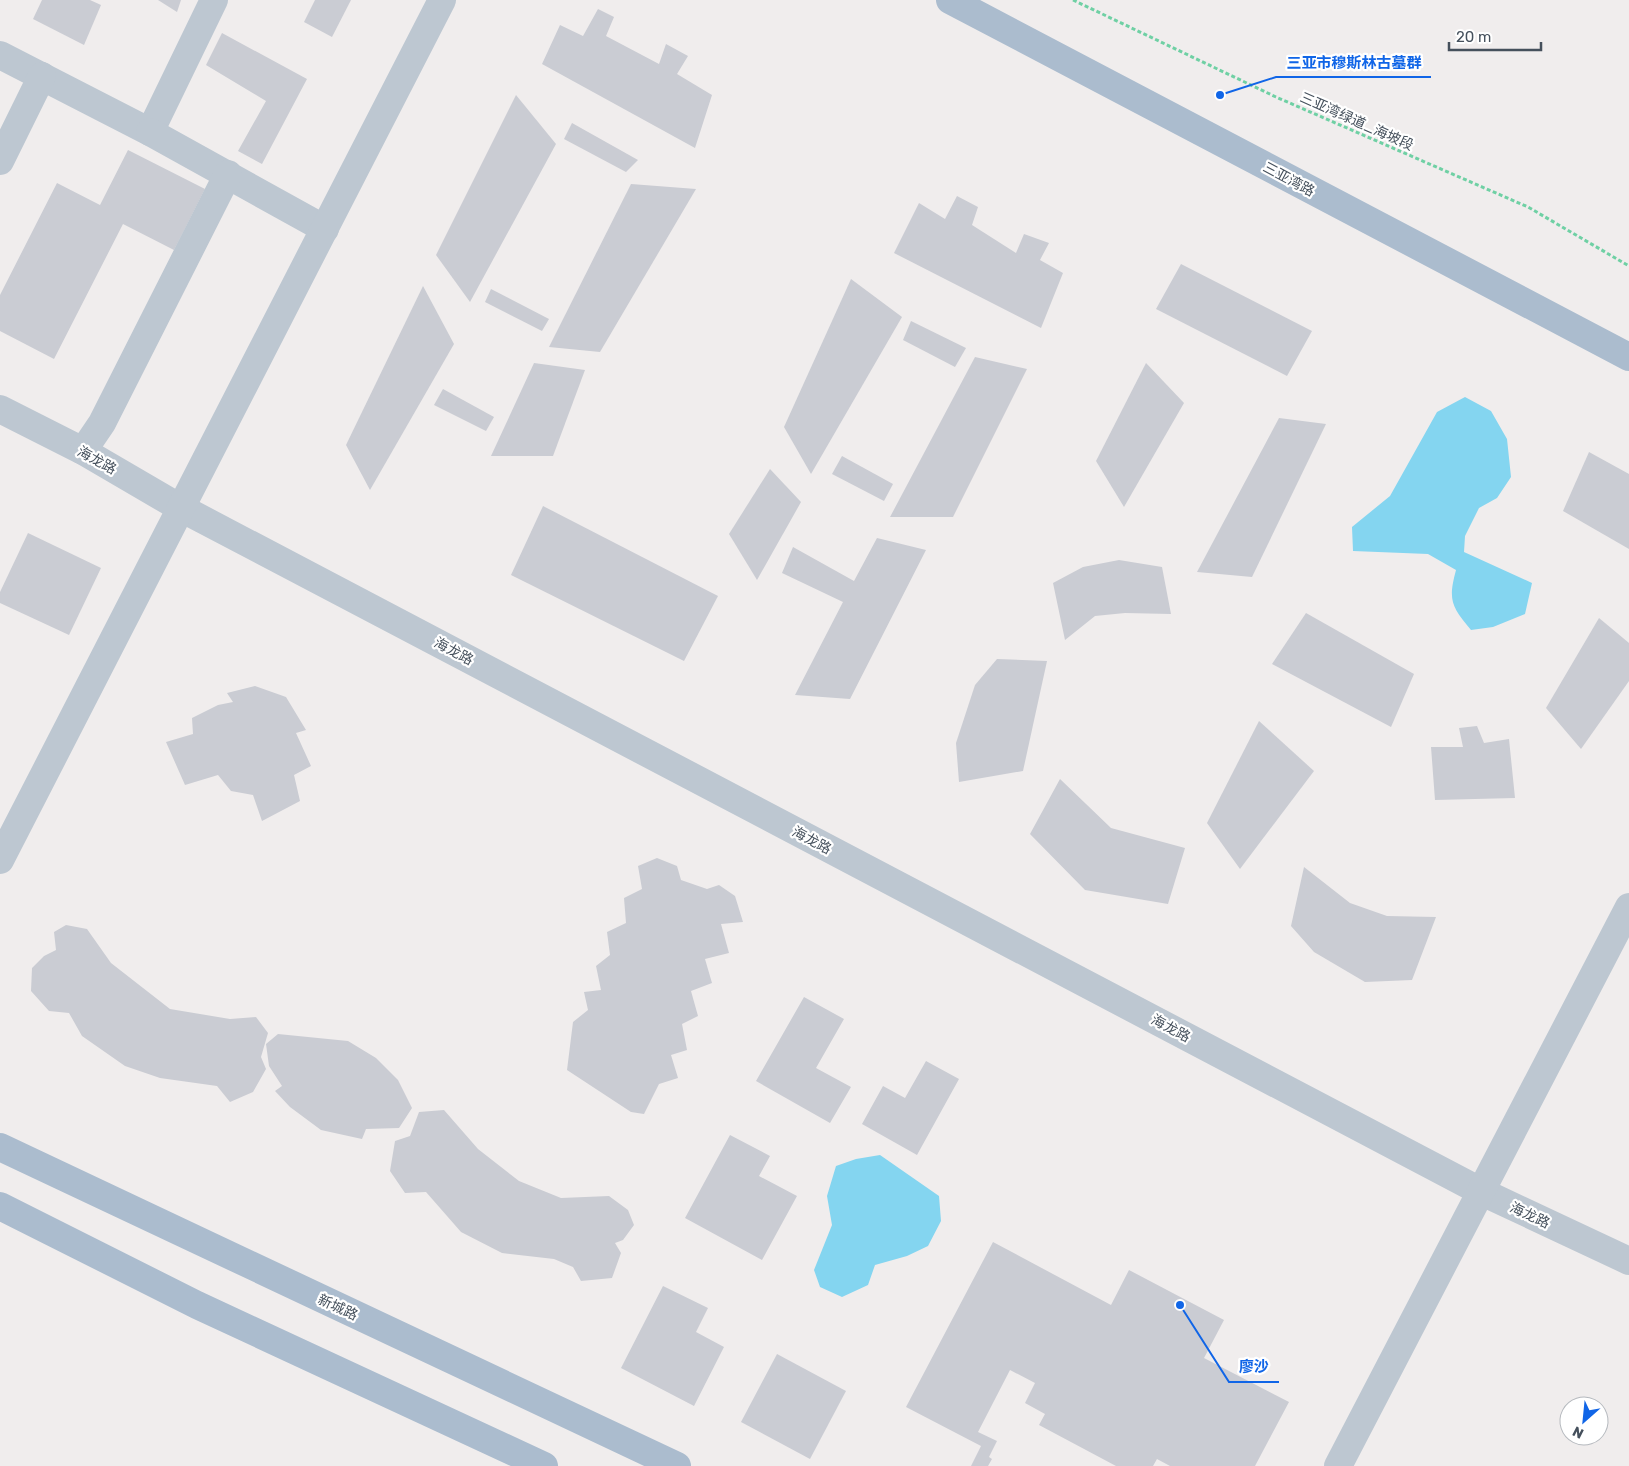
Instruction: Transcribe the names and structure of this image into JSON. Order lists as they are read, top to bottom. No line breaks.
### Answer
{"streets":{"main road":["三亚湾路","新城路"],"street":["海龙路"],"path":["三亚湾绿道_海坡段"]},"places":["三亚市穆斯林古墓群","廖沙"],"scale_bar":"20 m","north":"bottom left"}
